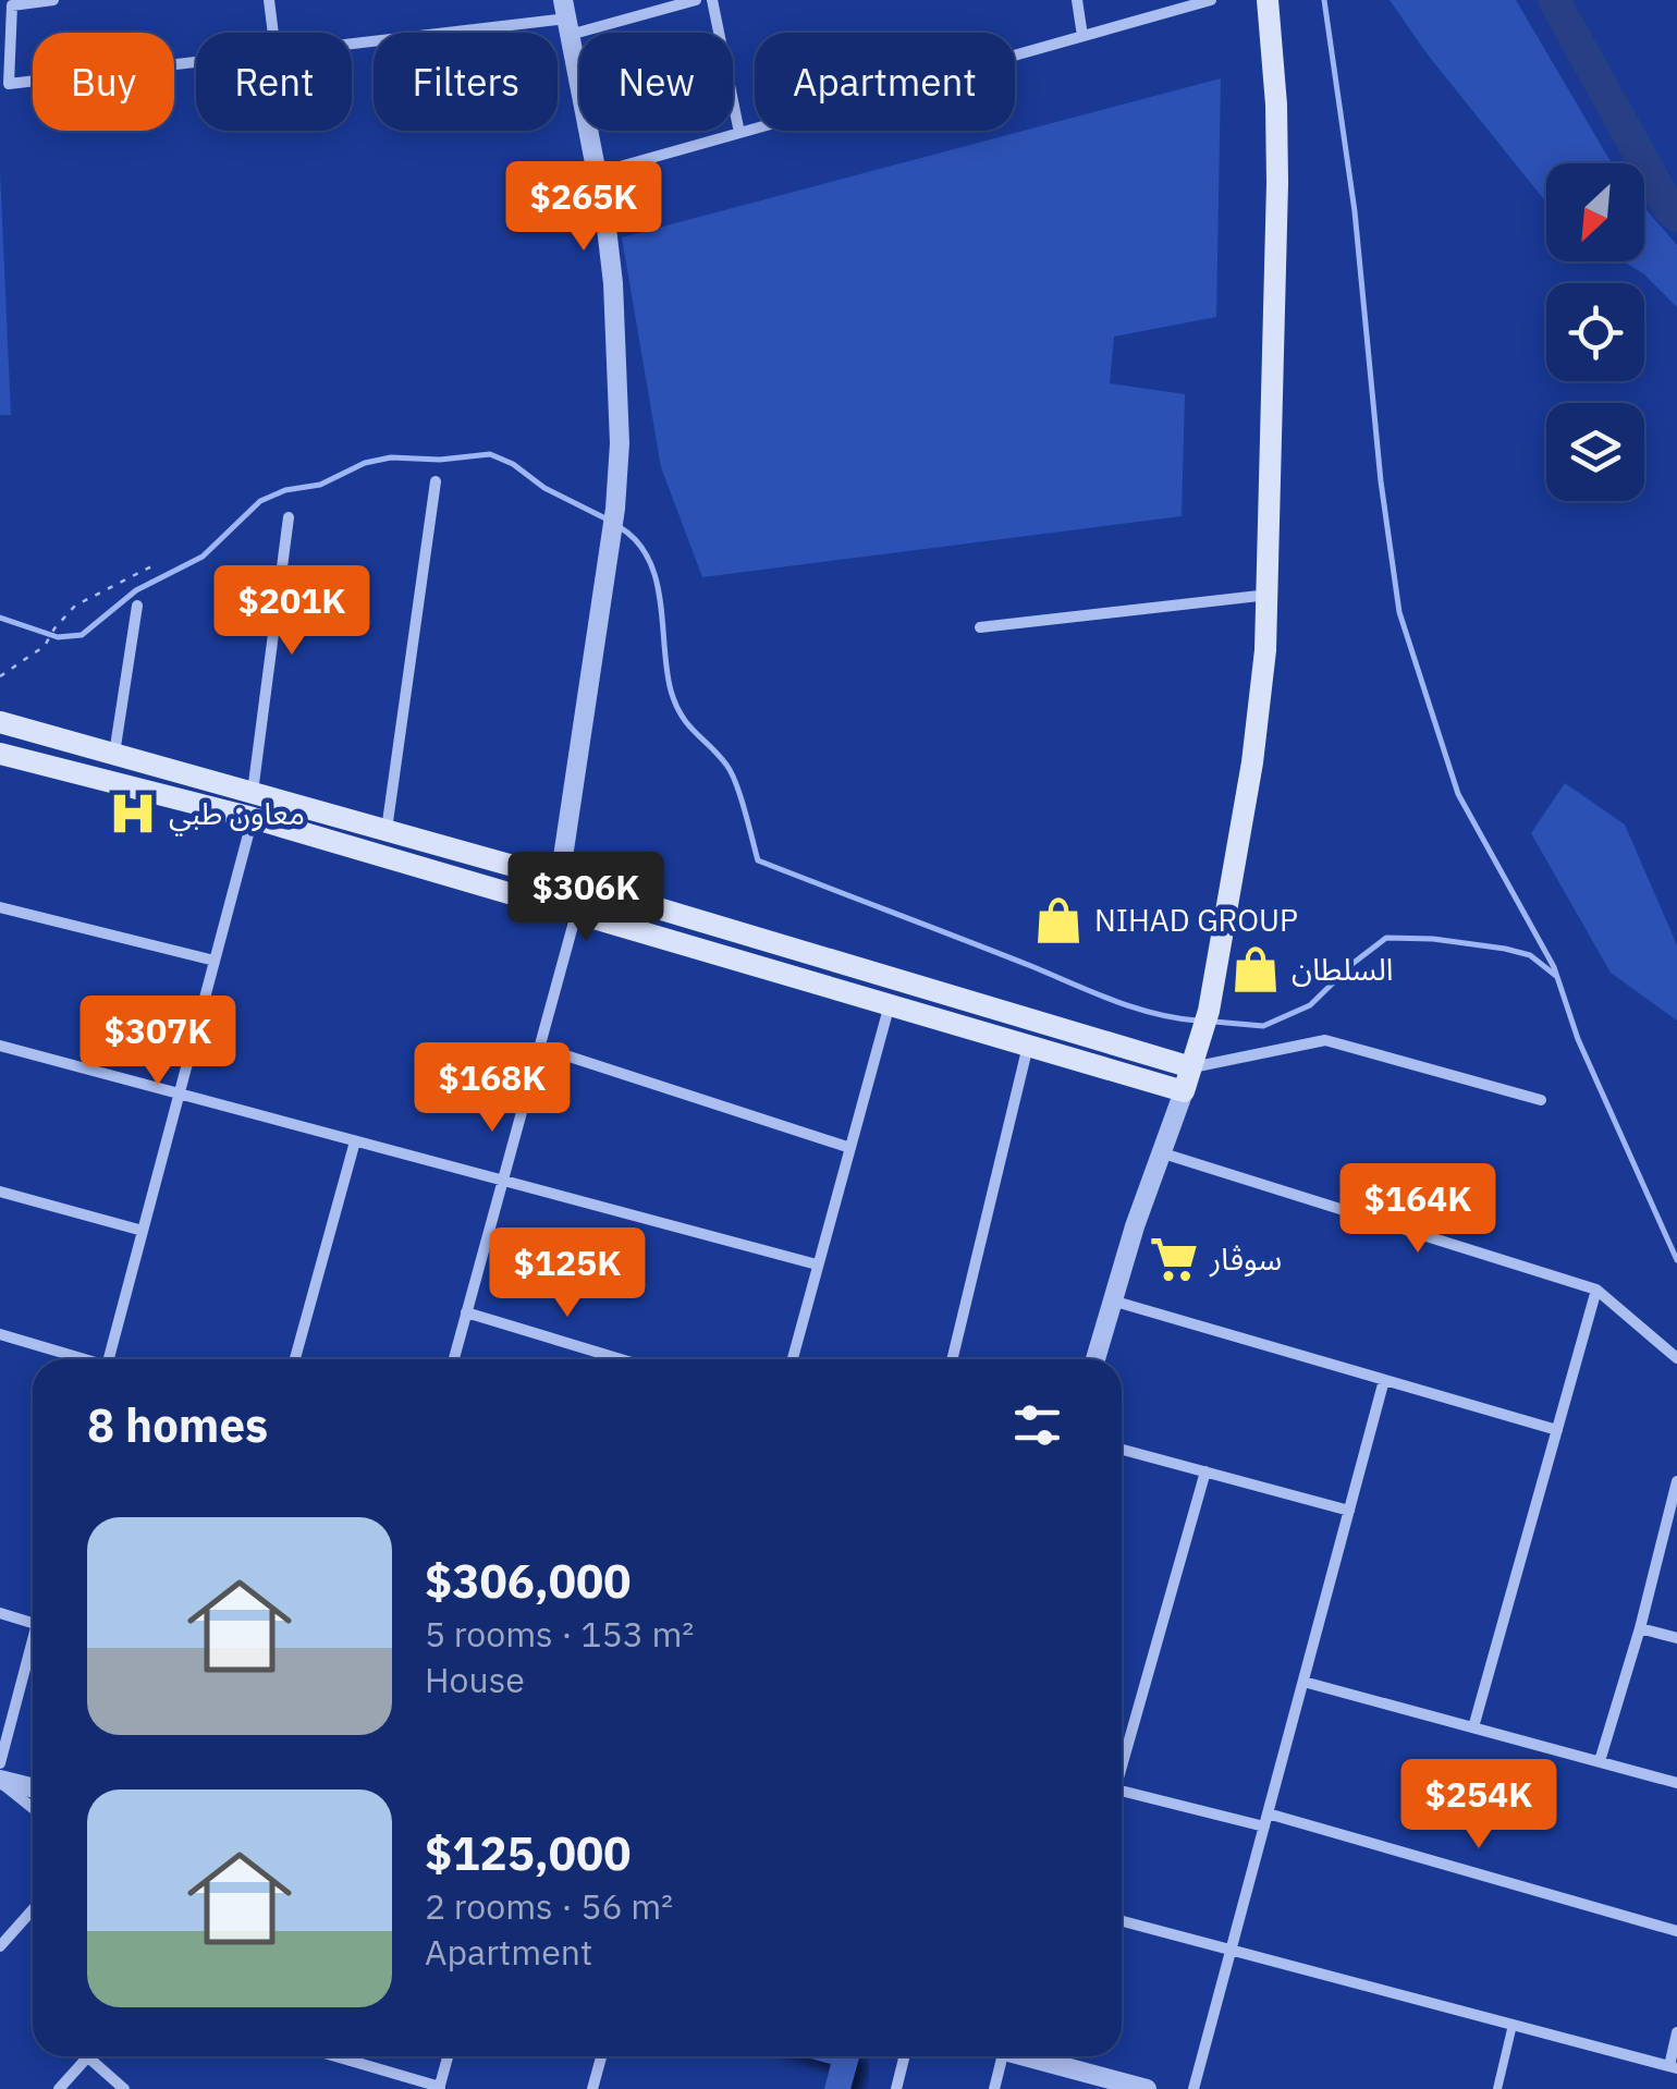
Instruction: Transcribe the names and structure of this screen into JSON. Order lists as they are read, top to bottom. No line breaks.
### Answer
{"places":{"hospital":["معاون طبي"],"shop":["NIHAD GROUP","السلطان"],"supermarket":["سوڤار"]},"north":"bottom left","page":{"chip":["Buy","Rent","Filters","New","Apartment"],"price":["$265K","$201K","$306K","$307K","$168K","$164K","$125K","$254K"],"heading":"8 homes","list":[{"name":"$306,000","note":"5 rooms · 153 m² · House"},{"name":"$125,000","note":"2 rooms · 56 m² · Apartment"}]}}
